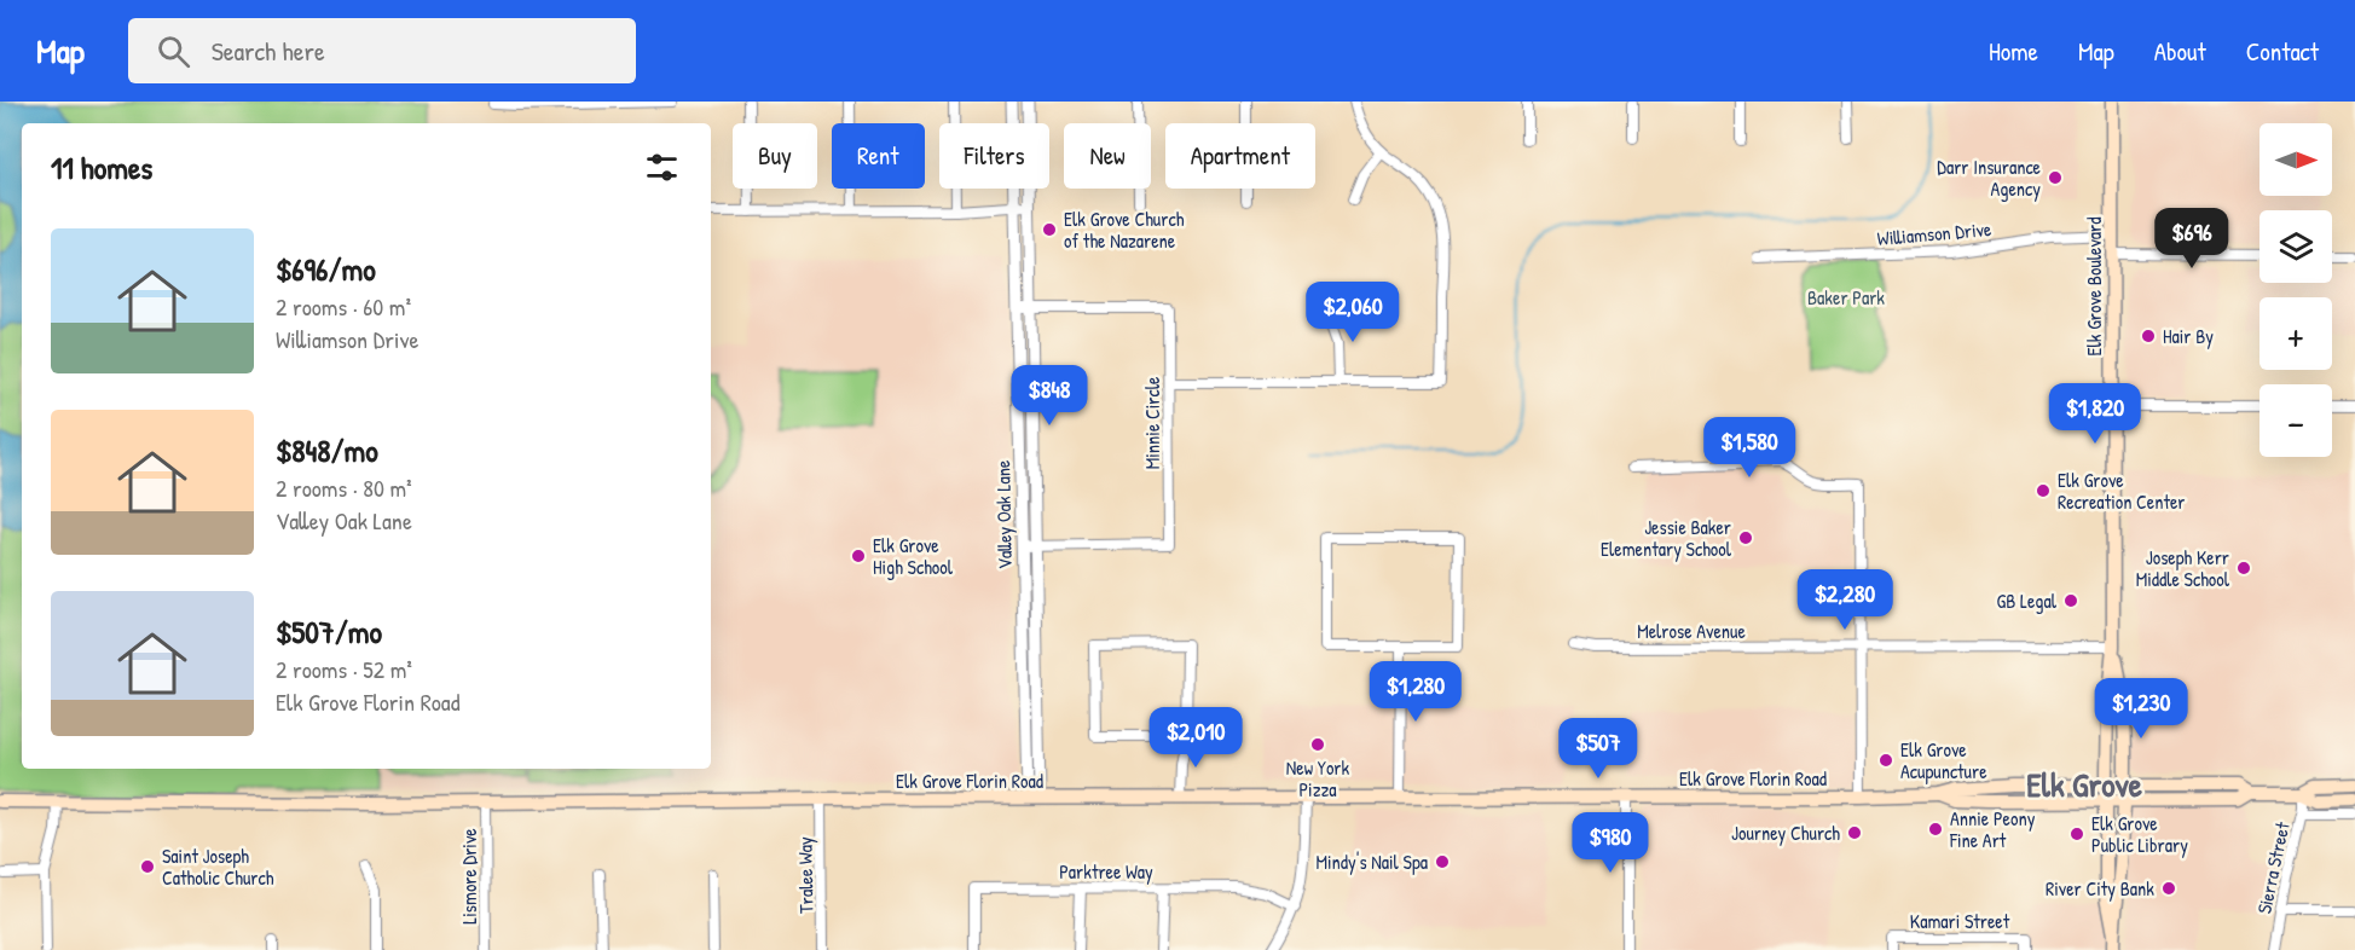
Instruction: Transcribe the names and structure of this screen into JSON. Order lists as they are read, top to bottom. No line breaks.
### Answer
{"streets":{"main road":["Elk Grove Boulevard","Elk Grove Florin Road"],"street":["Williamson Drive","Minnie Circle","Valley Oak Lane","Melrose Avenue","Sierra Street","Parktree Way","Tralee Way","Lismore Drive","Kamari Street"]},"crossings":[["Williamson Drive","Elk Grove Boulevard"],["Elk Grove Boulevard","Melrose Avenue"],["Elk Grove Boulevard","Elk Grove Florin Road"],["Minnie Circle","Valley Oak Lane"],["Valley Oak Lane","Elk Grove Florin Road"],["Elk Grove Florin Road","Sierra Street"],["Elk Grove Florin Road","Tralee Way"],["Elk Grove Florin Road","Lismore Drive"]],"districts":["Elk Grove"],"parks":["Baker Park"],"places":["Darr Insurance Agency","Elk Grove Church of the Nazarene","Hair By","Elk Grove Recreation Center","Jessie Baker Elementary School","Elk Grove High School","Joseph Kerr Middle School","GB Legal","New York Pizza","Elk Grove Acupuncture","Annie Peony Fine Art","Journey Church","Elk Grove Public Library","Mindy's Nail Spa","Saint Joseph Catholic Church","River City Bank"],"north":"right","page":{"header":"Map","search":"Search here","nav":["Home","Map","About","Contact"],"map_buttons":["+","−"],"chip":["Buy","Rent","Filters","New","Apartment"],"heading":"11 homes","price":["$696","$2,060","$848","$1,820","$1,580","$2,280","$1,280","$1,230","$2,010","$507","$980"],"list":[{"name":"$696/mo","note":"2 rooms · 60 m² · Williamson Drive"},{"name":"$848/mo","note":"2 rooms · 80 m² · Valley Oak Lane"},{"name":"$507/mo","note":"2 rooms · 52 m² · Elk Grove Florin Road"}]}}
